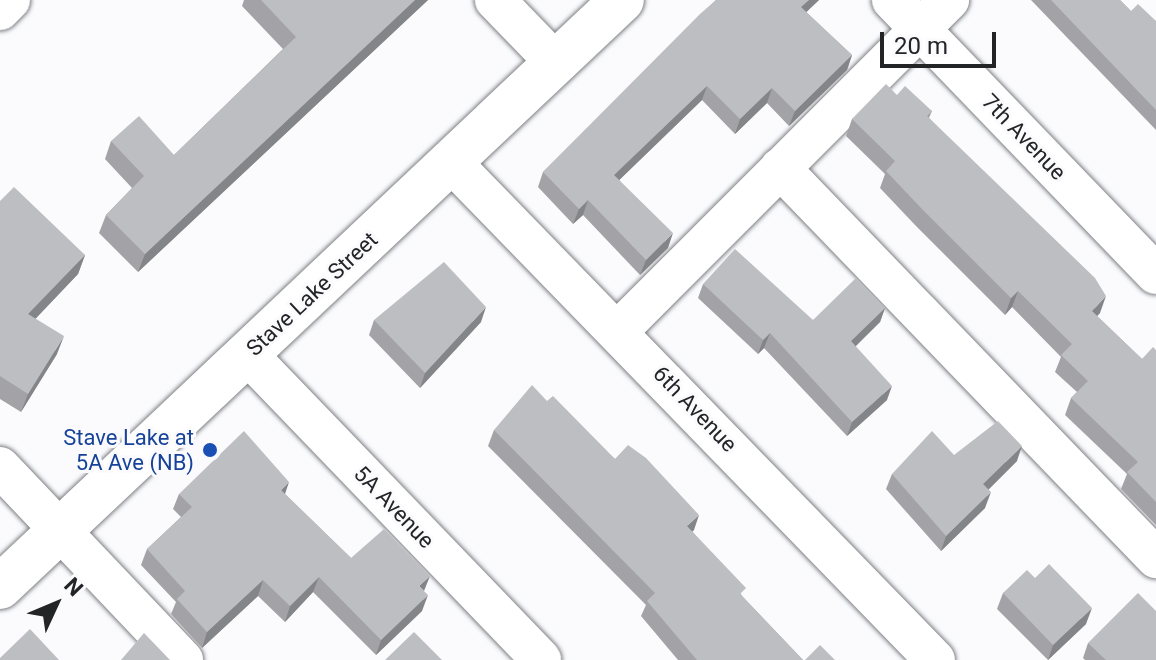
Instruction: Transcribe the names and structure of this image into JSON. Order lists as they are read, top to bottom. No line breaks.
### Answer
{"streets":{"main road":["Stave Lake Street"],"street":["7th Avenue","6th Avenue","5A Avenue"]},"crossings":[["Stave Lake Street","6th Avenue"],["Stave Lake Street","5A Avenue"]],"places":["Stave Lake at 5A Ave (NB)"],"scale_bar":"20 m","north":"top right"}
